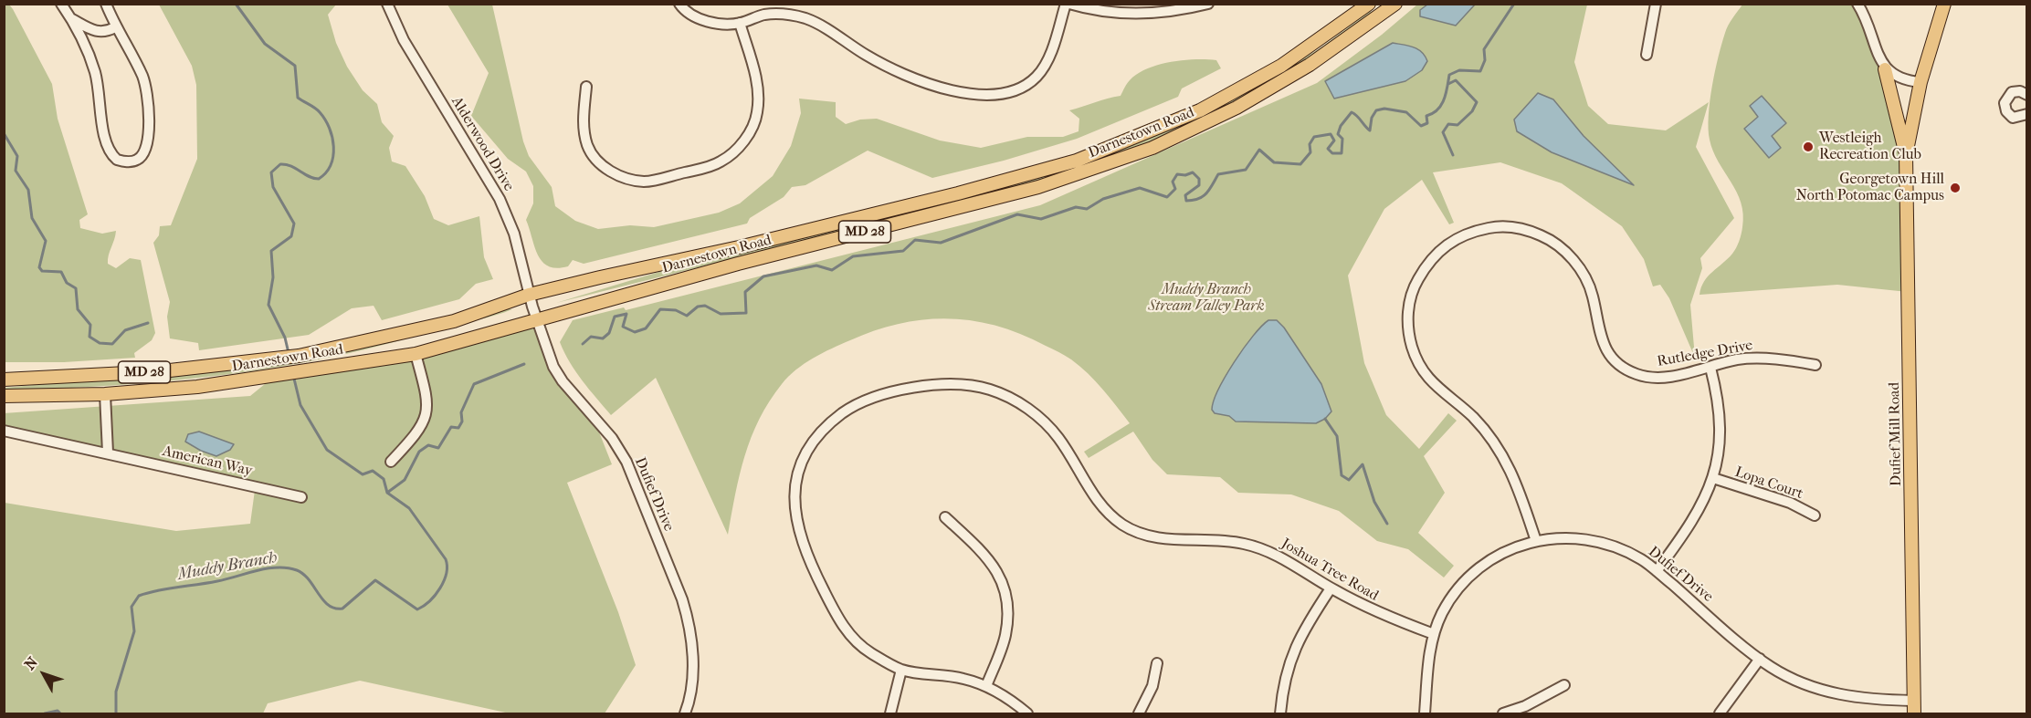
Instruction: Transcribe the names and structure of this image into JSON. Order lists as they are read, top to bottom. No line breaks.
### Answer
{"streets":{"main road":["Darnestown Road","MD 28","Dufief Mill Road"],"street":["Alderwood Drive","Rutledge Drive","American Way","Lopa Court","Dufief Drive","Joshua Tree Road"]},"crossings":[["Darnestown Road","Alderwood Drive"],["Darnestown Road","Dufief Drive"],["Alderwood Drive","Dufief Drive"],["Rutledge Drive","Dufief Drive"],["Dufief Mill Road","Dufief Drive"],["Dufief Drive","Joshua Tree Road"]],"water":["Muddy Branch"],"parks":["Muddy Branch Stream Valley Park"],"places":["Westleigh Recreation Club","Georgetown Hill North Potomac Campus"],"north":"top left"}
